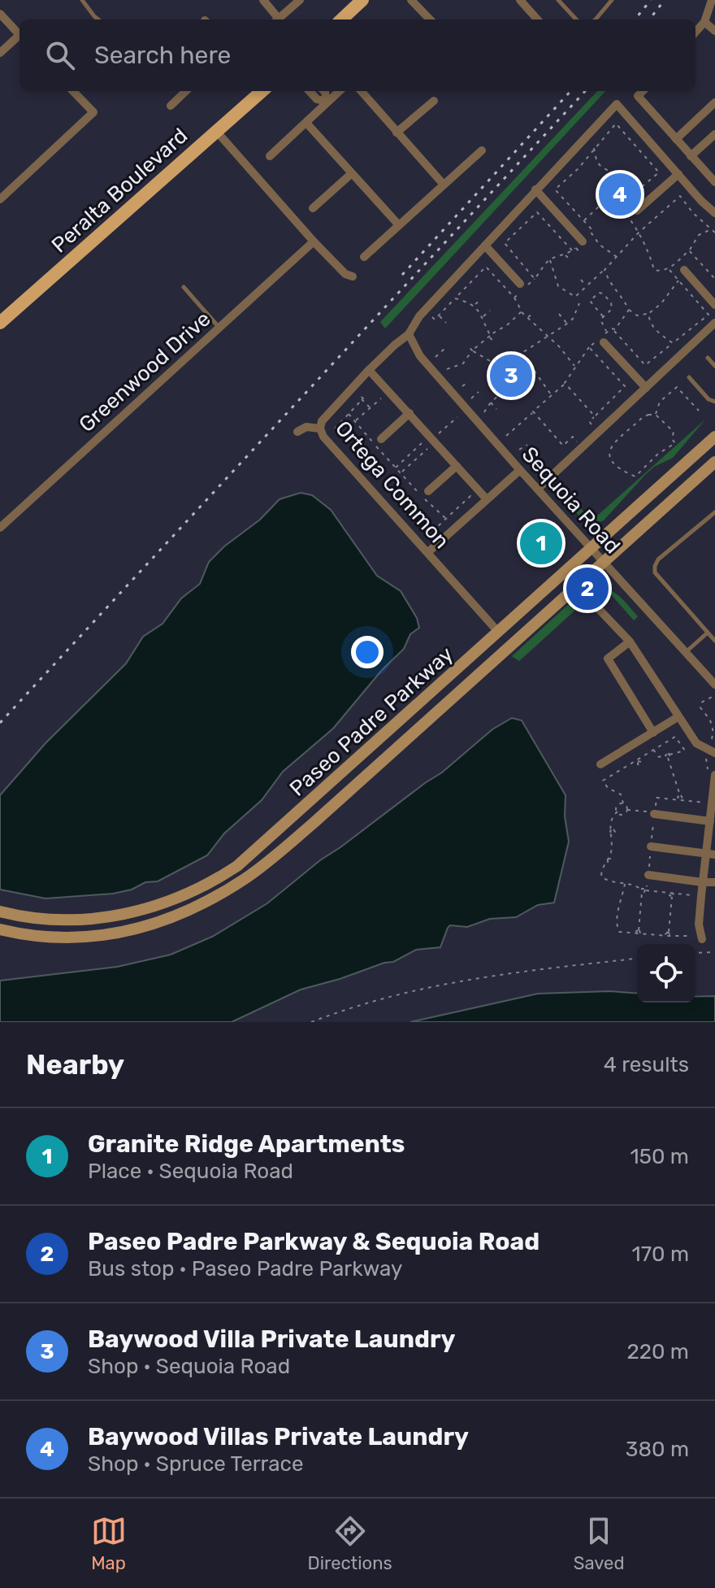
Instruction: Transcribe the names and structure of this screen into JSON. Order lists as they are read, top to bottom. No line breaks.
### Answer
{"streets":{"main road":["Peralta Boulevard","Paseo Padre Parkway"],"street":["Greenwood Drive","Ortega Common","Sequoia Road"]},"crossings":[["Ortega Common","Sequoia Road"],["Ortega Common","Paseo Padre Parkway"],["Sequoia Road","Paseo Padre Parkway"]],"page":{"search":"Search here","pins":["4","3","1","2"],"heading":["Nearby","4 results"],"list":[{"mark":"1","name":"Granite Ridge Apartments","note":"Place · Sequoia Road","value":"150 m"},{"mark":"2","name":"Paseo Padre Parkway & Sequoia Road","note":"Bus stop · Paseo Padre Parkway","value":"170 m"},{"mark":"3","name":"Baywood Villa Private Laundry","note":"Shop · Sequoia Road","value":"220 m"},{"mark":"4","name":"Baywood Villas Private Laundry","note":"Shop · Spruce Terrace","value":"380 m"}],"nav":["Map","Directions","Saved"]}}
